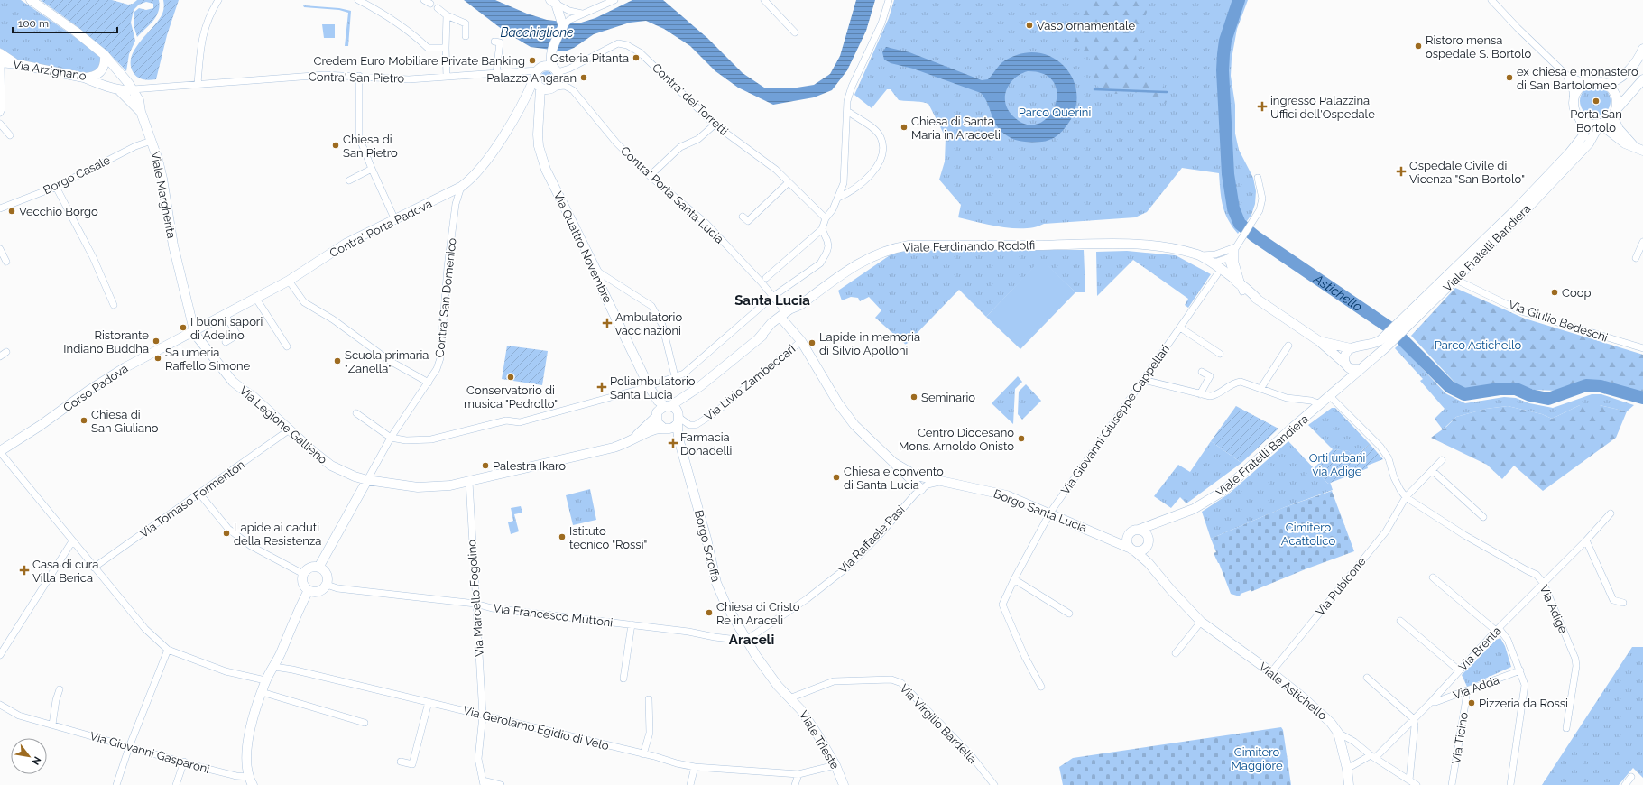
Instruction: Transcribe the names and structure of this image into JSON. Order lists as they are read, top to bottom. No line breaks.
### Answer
{"streets":{"main road":["Via Arzignano","Viale Margherita","Contra' Porta Padova","Viale Ferdinando Rodolfi","Via Quattro Novembre","Viale Fratelli Bandiera","Corso Padova","Via Legione Gallieno","Borgo Santa Lucia","Borgo Scroffa","Viale Astichello","Viale Trieste"],"street":["Contra' San Pietro","Contra' dei Torretti","Borgo Casale","Contra' Porta Santa Lucia","Contra' San Domenico","Via Giulio Bedeschi","Via Livio Zambeccari","Via Giovanni Giuseppe Cappellari","Via Tomaso Formenton","Via Raffaele Pasi","Via Rubicone","Via Marcello Fogolino","Via Adige","Via Francesco Muttoni","Via Brenta","Via Adda","Via Virgilio Bardella","Via Gerolamo Egidio di Velo","Via Ticino","Via Giovanni Gasparoni"]},"crossings":[["Via Arzignano","Viale Margherita"],["Contra' San Pietro","Viale Margherita"],["Contra' San Pietro","Contra' Porta Padova"],["Contra' San Pietro","Via Quattro Novembre"],["Contra' dei Torretti","Contra' Porta Padova"],["Contra' dei Torretti","Via Quattro Novembre"],["Borgo Casale","Viale Margherita"],["Viale Margherita","Contra' Porta Padova"],["Viale Margherita","Corso Padova"],["Viale Margherita","Via Legione Gallieno"],["Contra' Porta Santa Lucia","Viale Ferdinando Rodolfi"],["Contra' Porta Santa Lucia","Via Quattro Novembre"],["Contra' Porta Padova","Via Quattro Novembre"],["Contra' Porta Padova","Contra' San Domenico"],["Contra' Porta Padova","Corso Padova"],["Contra' Porta Padova","Via Legione Gallieno"],["Viale Ferdinando Rodolfi","Viale Fratelli Bandiera"],["Viale Ferdinando Rodolfi","Via Giovanni Giuseppe Cappellari"],["Via Quattro Novembre","Via Livio Zambeccari"],["Via Quattro Novembre","Via Legione Gallieno"],["Via Quattro Novembre","Borgo Scroffa"],["Viale Fratelli Bandiera","Via Giulio Bedeschi"],["Viale Fratelli Bandiera","Borgo Santa Lucia"],["Viale Fratelli Bandiera","Via Adige"],["Viale Fratelli Bandiera","Viale Astichello"],["Contra' San Domenico","Via Legione Gallieno"],["Via Livio Zambeccari","Via Legione Gallieno"],["Via Livio Zambeccari","Borgo Scroffa"],["Corso Padova","Via Legione Gallieno"],["Via Giovanni Giuseppe Cappellari","Borgo Santa Lucia"],["Via Legione Gallieno","Via Tomaso Formenton"],["Via Legione Gallieno","Borgo Scroffa"],["Via Legione Gallieno","Via Marcello Fogolino"],["Borgo Santa Lucia","Via Raffaele Pasi"],["Borgo Santa Lucia","Viale Astichello"],["Via Raffaele Pasi","Borgo Scroffa"],["Via Raffaele Pasi","Via Francesco Muttoni"],["Borgo Scroffa","Via Francesco Muttoni"],["Borgo Scroffa","Via Virgilio Bardella"],["Borgo Scroffa","Viale Trieste"],["Via Rubicone","Via Adige"],["Via Rubicone","Viale Astichello"],["Via Marcello Fogolino","Via Francesco Muttoni"],["Via Marcello Fogolino","Via Gerolamo Egidio di Velo"],["Via Adige","Via Brenta"],["Via Brenta","Via Adda"],["Via Brenta","Viale Astichello"],["Via Adda","Via Ticino"],["Via Virgilio Bardella","Viale Trieste"],["Via Gerolamo Egidio di Velo","Viale Trieste"]],"districts":["Santa Lucia","Araceli"],"water":["Bacchiglione","Astichello"],"parks":["Parco Querini","Parco Astichello","Orti urbani via Adige","Cimitero Acattolico","Cimitero Maggiore"],"places":{"other":["Vaso ornamentale","Ristoro mensa ospedale S. Bortolo","Osteria Pitanta","Credem Euro Mobiliare Private Banking","Palazzo Angaran","ex chiesa e monastero di San Bartolomeo","Porta San Bortolo","Chiesa di Santa Maria in Aracoeli","Chiesa di San Pietro","Vecchio Borgo","Coop","I buoni sapori di Adelino","Ristorante Indiano Buddha","Lapide in memoria di Silvio Apolloni","Salumeria Raffello Simone","Scuola primaria \"Zanella\"","Conservatorio di musica \"Pedrollo\"","Seminario","Chiesa di San Giuliano","Centro Diocesano Mons. Arnoldo Onisto","Palestra Ikaro","Chiesa e convento di Santa Lucia","Lapide ai caduti della Resistenza","Istituto tecnico \"Rossi\"","Chiesa di Cristo Re in Araceli","Pizzeria da Rossi"],"health":["ingresso Palazzina Uffici dell'Ospedale","Ospedale Civile di Vicenza \"San Bortolo\"","Ambulatorio vaccinazioni","Poliambulatorio Santa Lucia","Farmacia Donadelli","Casa di cura Villa Berica"]},"scale_bar":"100 m","north":"bottom right"}
